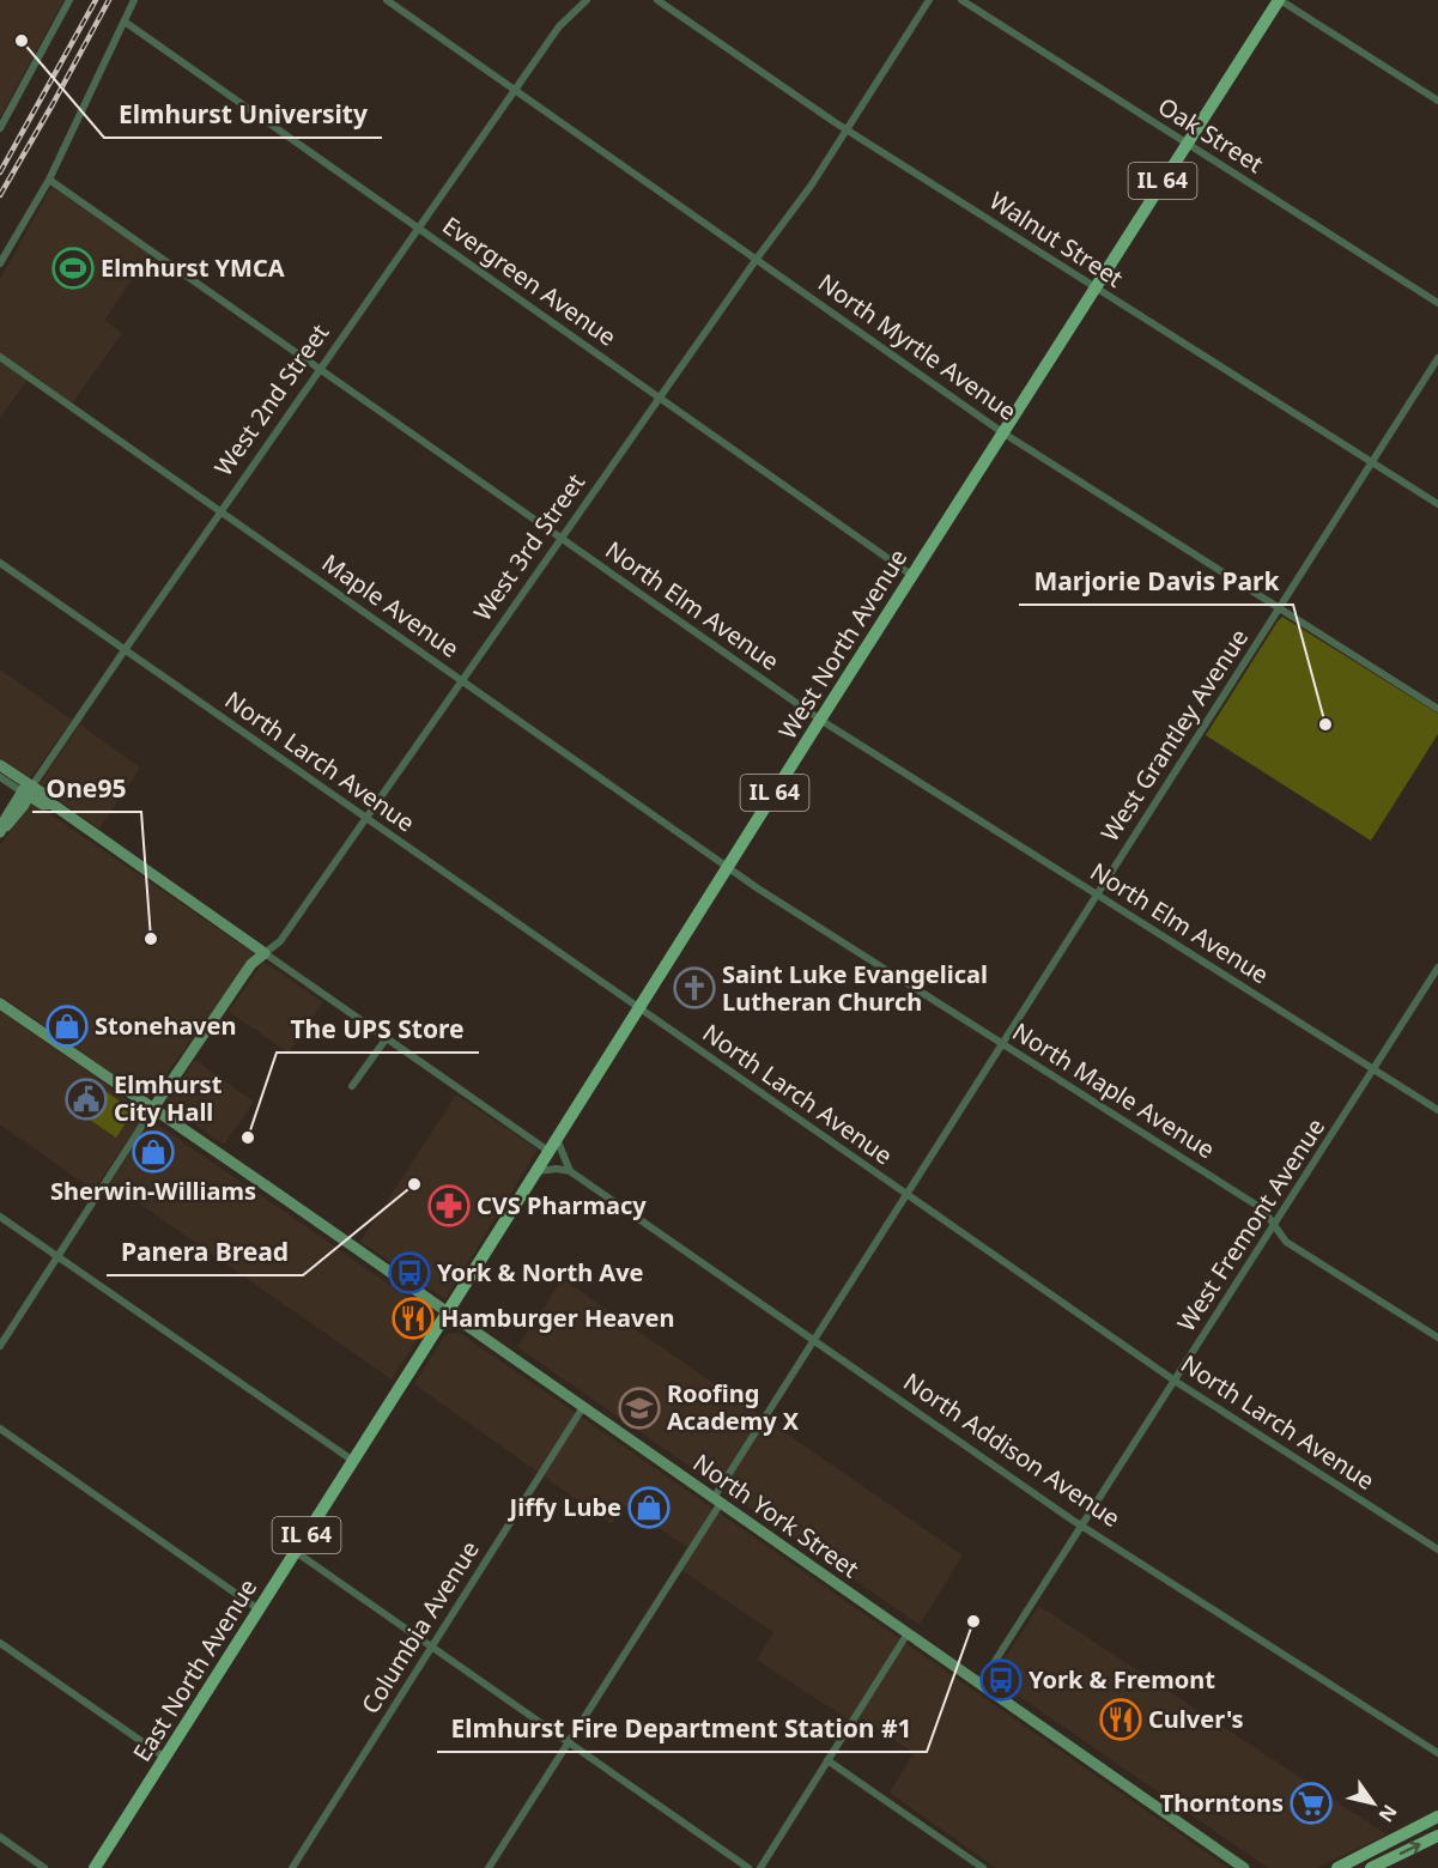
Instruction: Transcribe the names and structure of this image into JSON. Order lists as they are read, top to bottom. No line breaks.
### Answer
{"streets":{"main road":["IL 64","West 2nd Street","West 3rd Street","West North Avenue","North York Street","East North Avenue"],"street":["Oak Street","Walnut Street","Evergreen Avenue","North Myrtle Avenue","Maple Avenue","North Elm Avenue","West Grantley Avenue","North Larch Avenue","North Maple Avenue","West Fremont Avenue","North Addison Avenue","Columbia Avenue"]},"crossings":[["Oak Street","West North Avenue"],["Walnut Street","West 3rd Street"],["Walnut Street","West North Avenue"],["Walnut Street","West Grantley Avenue"],["Evergreen Avenue","West 2nd Street"],["Evergreen Avenue","West 3rd Street"],["Evergreen Avenue","West North Avenue"],["North Myrtle Avenue","West 2nd Street"],["North Myrtle Avenue","West 3rd Street"],["North Myrtle Avenue","West North Avenue"],["North Myrtle Avenue","West Grantley Avenue"],["West 2nd Street","Maple Avenue"],["West 2nd Street","North Elm Avenue"],["West 2nd Street","North Larch Avenue"],["West 3rd Street","Maple Avenue"],["West 3rd Street","North Elm Avenue"],["West 3rd Street","North Larch Avenue"],["West 3rd Street","North York Street"],["Maple Avenue","West North Avenue"],["Maple Avenue","North Maple Avenue"],["North Elm Avenue","West North Avenue"],["North Elm Avenue","West Grantley Avenue"],["North Elm Avenue","West Fremont Avenue"],["West North Avenue","North Larch Avenue"],["West North Avenue","North York Street"],["West North Avenue","East North Avenue"],["West Grantley Avenue","North Larch Avenue"],["West Grantley Avenue","North Maple Avenue"],["West Grantley Avenue","North Addison Avenue"],["West Grantley Avenue","North York Street"],["North Larch Avenue","West Fremont Avenue"],["North Maple Avenue","West Fremont Avenue"],["West Fremont Avenue","North Addison Avenue"],["West Fremont Avenue","North York Street"],["North York Street","Columbia Avenue"],["North York Street","East North Avenue"]],"places":{"other":["Elmhurst University","Marjorie Davis Park","One95","The UPS Store","Panera Bread","Elmhurst Fire Department Station #1"],"sports":["Elmhurst YMCA"],"church":["Saint Luke Evangelical Lutheran Church"],"shop":["Stonehaven","Sherwin-Williams","Jiffy Lube"],"public building":["Elmhurst City Hall"],"pharmacy":["CVS Pharmacy"],"bus stop":["York & North Ave","York & Fremont"],"restaurant":["Hamburger Heaven","Culver's"],"school or university":["Roofing Academy X"],"supermarket":["Thorntons"]},"north":"bottom right"}
